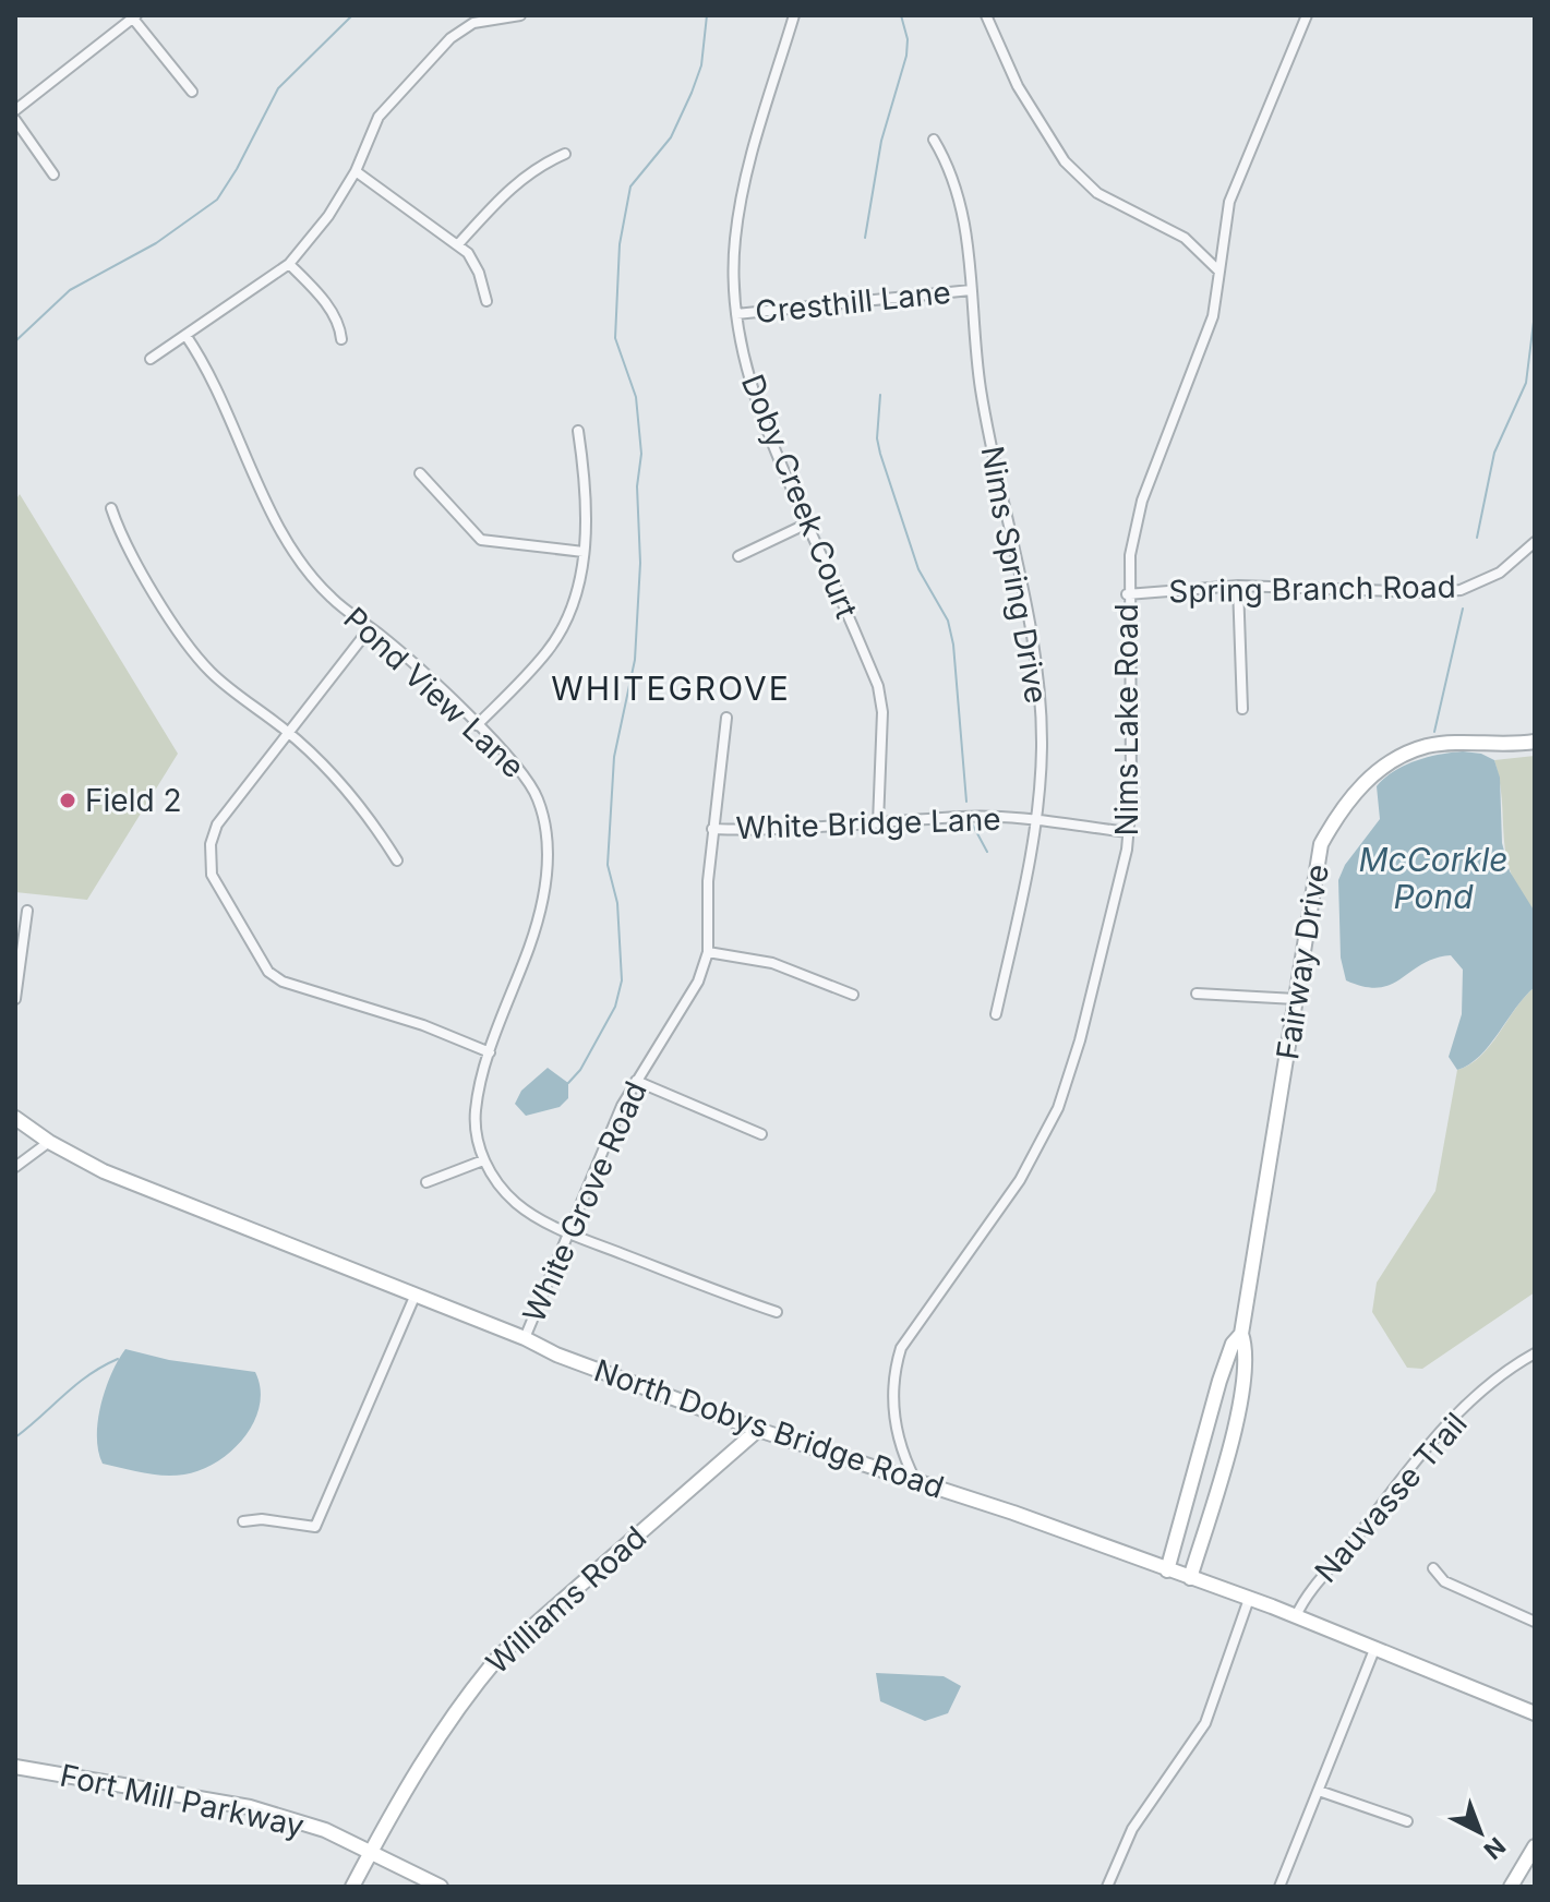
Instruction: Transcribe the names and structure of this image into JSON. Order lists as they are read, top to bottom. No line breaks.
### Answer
{"streets":{"street":["Cresthill Lane","Doby Creek Court","Nims Spring Drive","Spring Branch Road","Pond View Lane","Nims Lake Road","White Bridge Lane","Fairway Drive","White Grove Road","North Dobys Bridge Road","Nauvasse Trail","Williams Road","Fort Mill Parkway"]},"crossings":[["Cresthill Lane","Doby Creek Court"],["Cresthill Lane","Nims Spring Drive"],["Doby Creek Court","White Bridge Lane"],["Nims Spring Drive","White Bridge Lane"],["Spring Branch Road","Nims Lake Road"],["Pond View Lane","White Grove Road"],["Nims Lake Road","White Bridge Lane"],["Nims Lake Road","North Dobys Bridge Road"],["White Bridge Lane","White Grove Road"],["Fairway Drive","North Dobys Bridge Road"],["White Grove Road","North Dobys Bridge Road"],["North Dobys Bridge Road","Nauvasse Trail"],["North Dobys Bridge Road","Williams Road"],["Williams Road","Fort Mill Parkway"]],"districts":["WHITEGROVE"],"water":["McCorkle Pond"],"places":["Field 2"],"north":"bottom right"}
